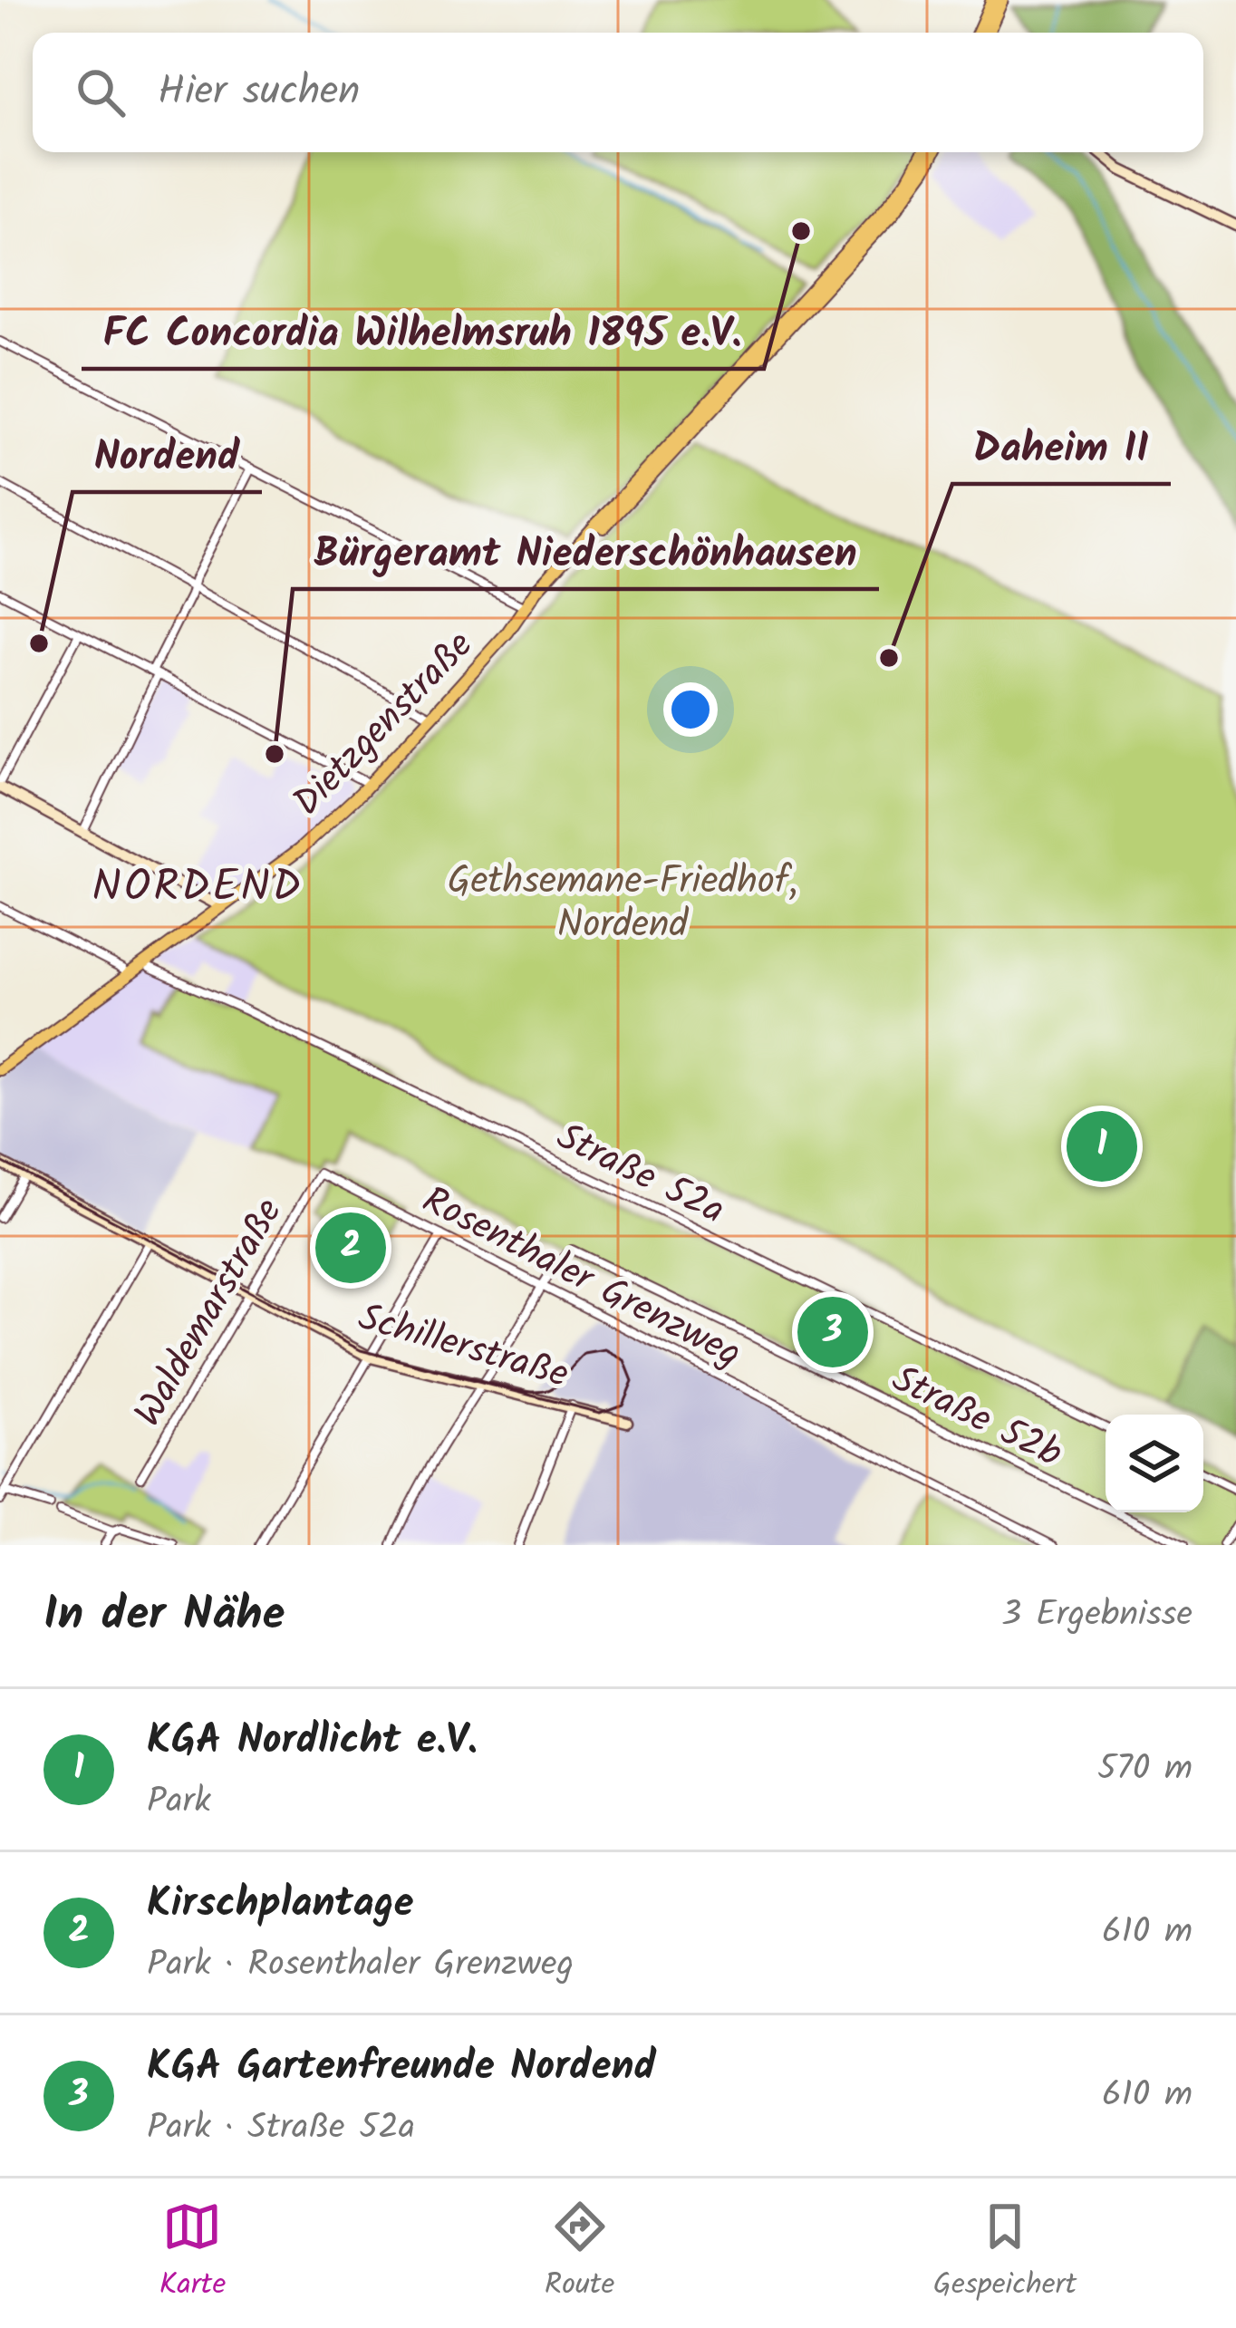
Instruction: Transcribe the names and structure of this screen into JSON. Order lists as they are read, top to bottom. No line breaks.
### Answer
{"streets":{"main road":["Dietzgenstraße"],"street":["Straße 52a","Rosenthaler Grenzweg","Waldemarstraße","Schillerstraße","Straße 52b"]},"crossings":[["Dietzgenstraße","Straße 52a"],["Rosenthaler Grenzweg","Waldemarstraße"],["Rosenthaler Grenzweg","Straße 52b"],["Waldemarstraße","Schillerstraße"]],"districts":["NORDEND"],"parks":["Gethsemane-Friedhof, Nordend"],"places":["FC Concordia Wilhelmsruh 1895 e.V.","Nordend","Daheim II","Bürgeramt Niederschönhausen"],"page":{"search":"Hier suchen","pins":["1","2","3"],"heading":["In der Nähe","3 Ergebnisse"],"list":[{"mark":"1","name":"KGA Nordlicht e.V.","note":"Park","value":"570 m"},{"mark":"2","name":"Kirschplantage","note":"Park · Rosenthaler Grenzweg","value":"610 m"},{"mark":"3","name":"KGA Gartenfreunde Nordend","note":"Park · Straße 52a","value":"610 m"}],"nav":["Karte","Route","Gespeichert"]}}
